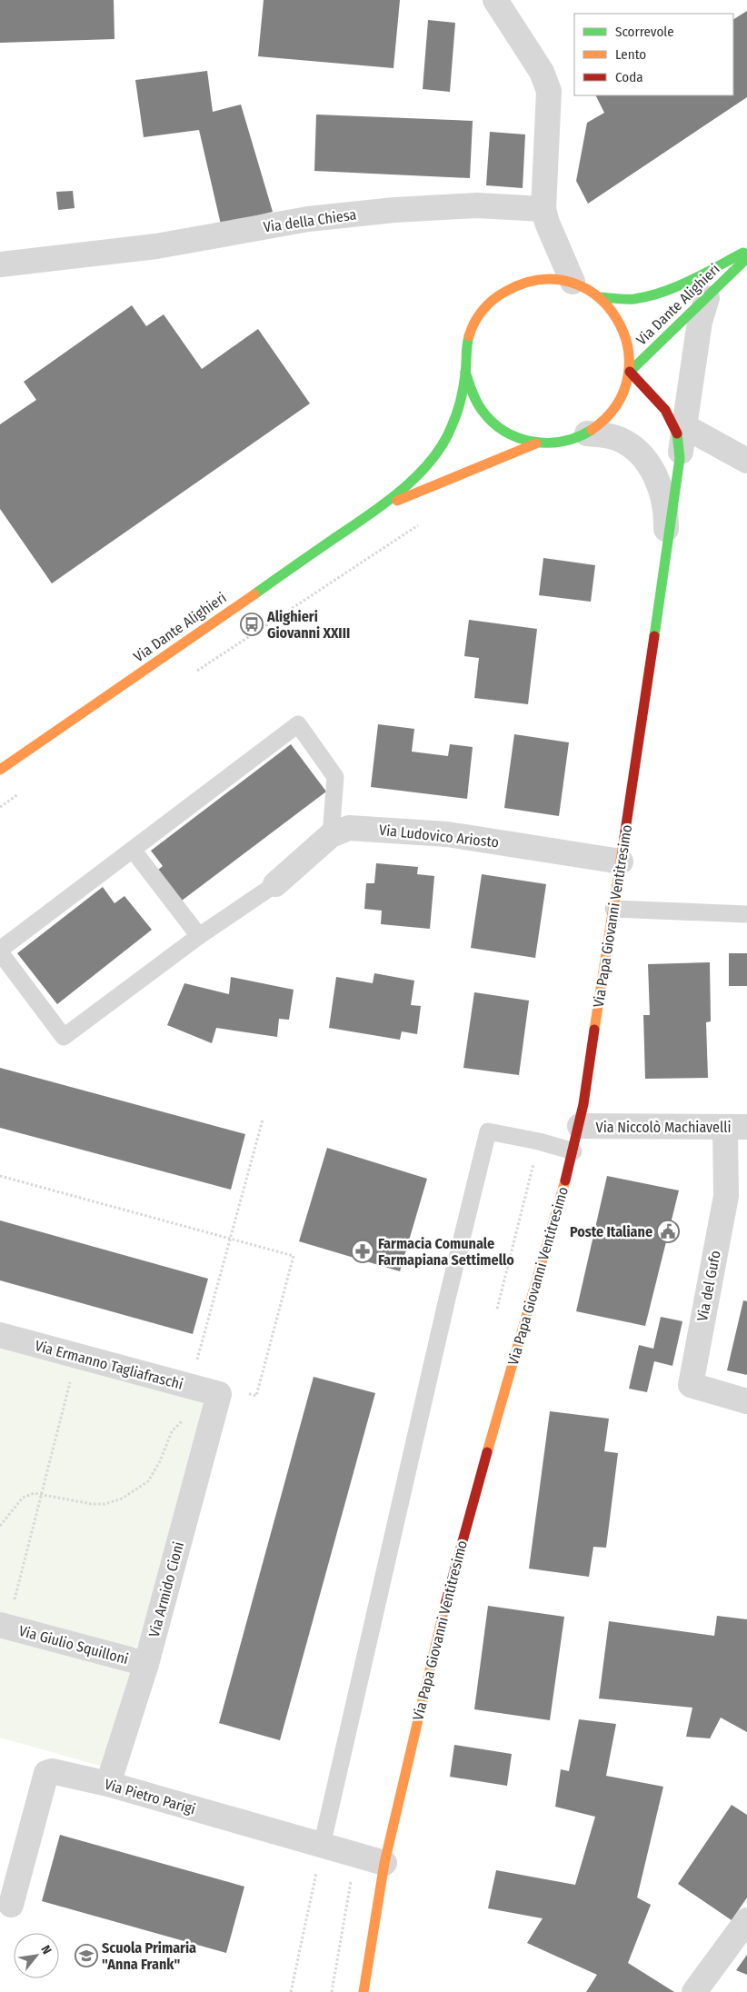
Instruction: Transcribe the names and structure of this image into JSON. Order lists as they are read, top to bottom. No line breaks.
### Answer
{"streets":{"street":["Via della Chiesa","Via Dante Alighieri","Via Ludovico Ariosto","Via Papa Giovanni Ventitresimo","Via Niccolò Machiavelli","Via del Gufo","Via Ermanno Tagliafraschi","Via Armido Cioni","Via Giulio Squilloni","Via Pietro Parigi"]},"crossings":[["Via Dante Alighieri","Via Papa Giovanni Ventitresimo"],["Via Ludovico Ariosto","Via Papa Giovanni Ventitresimo"],["Via Papa Giovanni Ventitresimo","Via Niccolò Machiavelli"],["Via Papa Giovanni Ventitresimo","Via Pietro Parigi"],["Via Niccolò Machiavelli","Via del Gufo"],["Via Ermanno Tagliafraschi","Via Armido Cioni"],["Via Armido Cioni","Via Giulio Squilloni"],["Via Armido Cioni","Via Pietro Parigi"]],"places":{"bus stop":["Alighieri Giovanni XXIII"],"public building":["Poste Italiane"],"pharmacy":["Farmacia Comunale Farmapiana Settimello"],"school or university":["Scuola Primaria \"Anna Frank\""]},"legend":["Scorrevole","Lento","Coda"],"north":"top right"}
